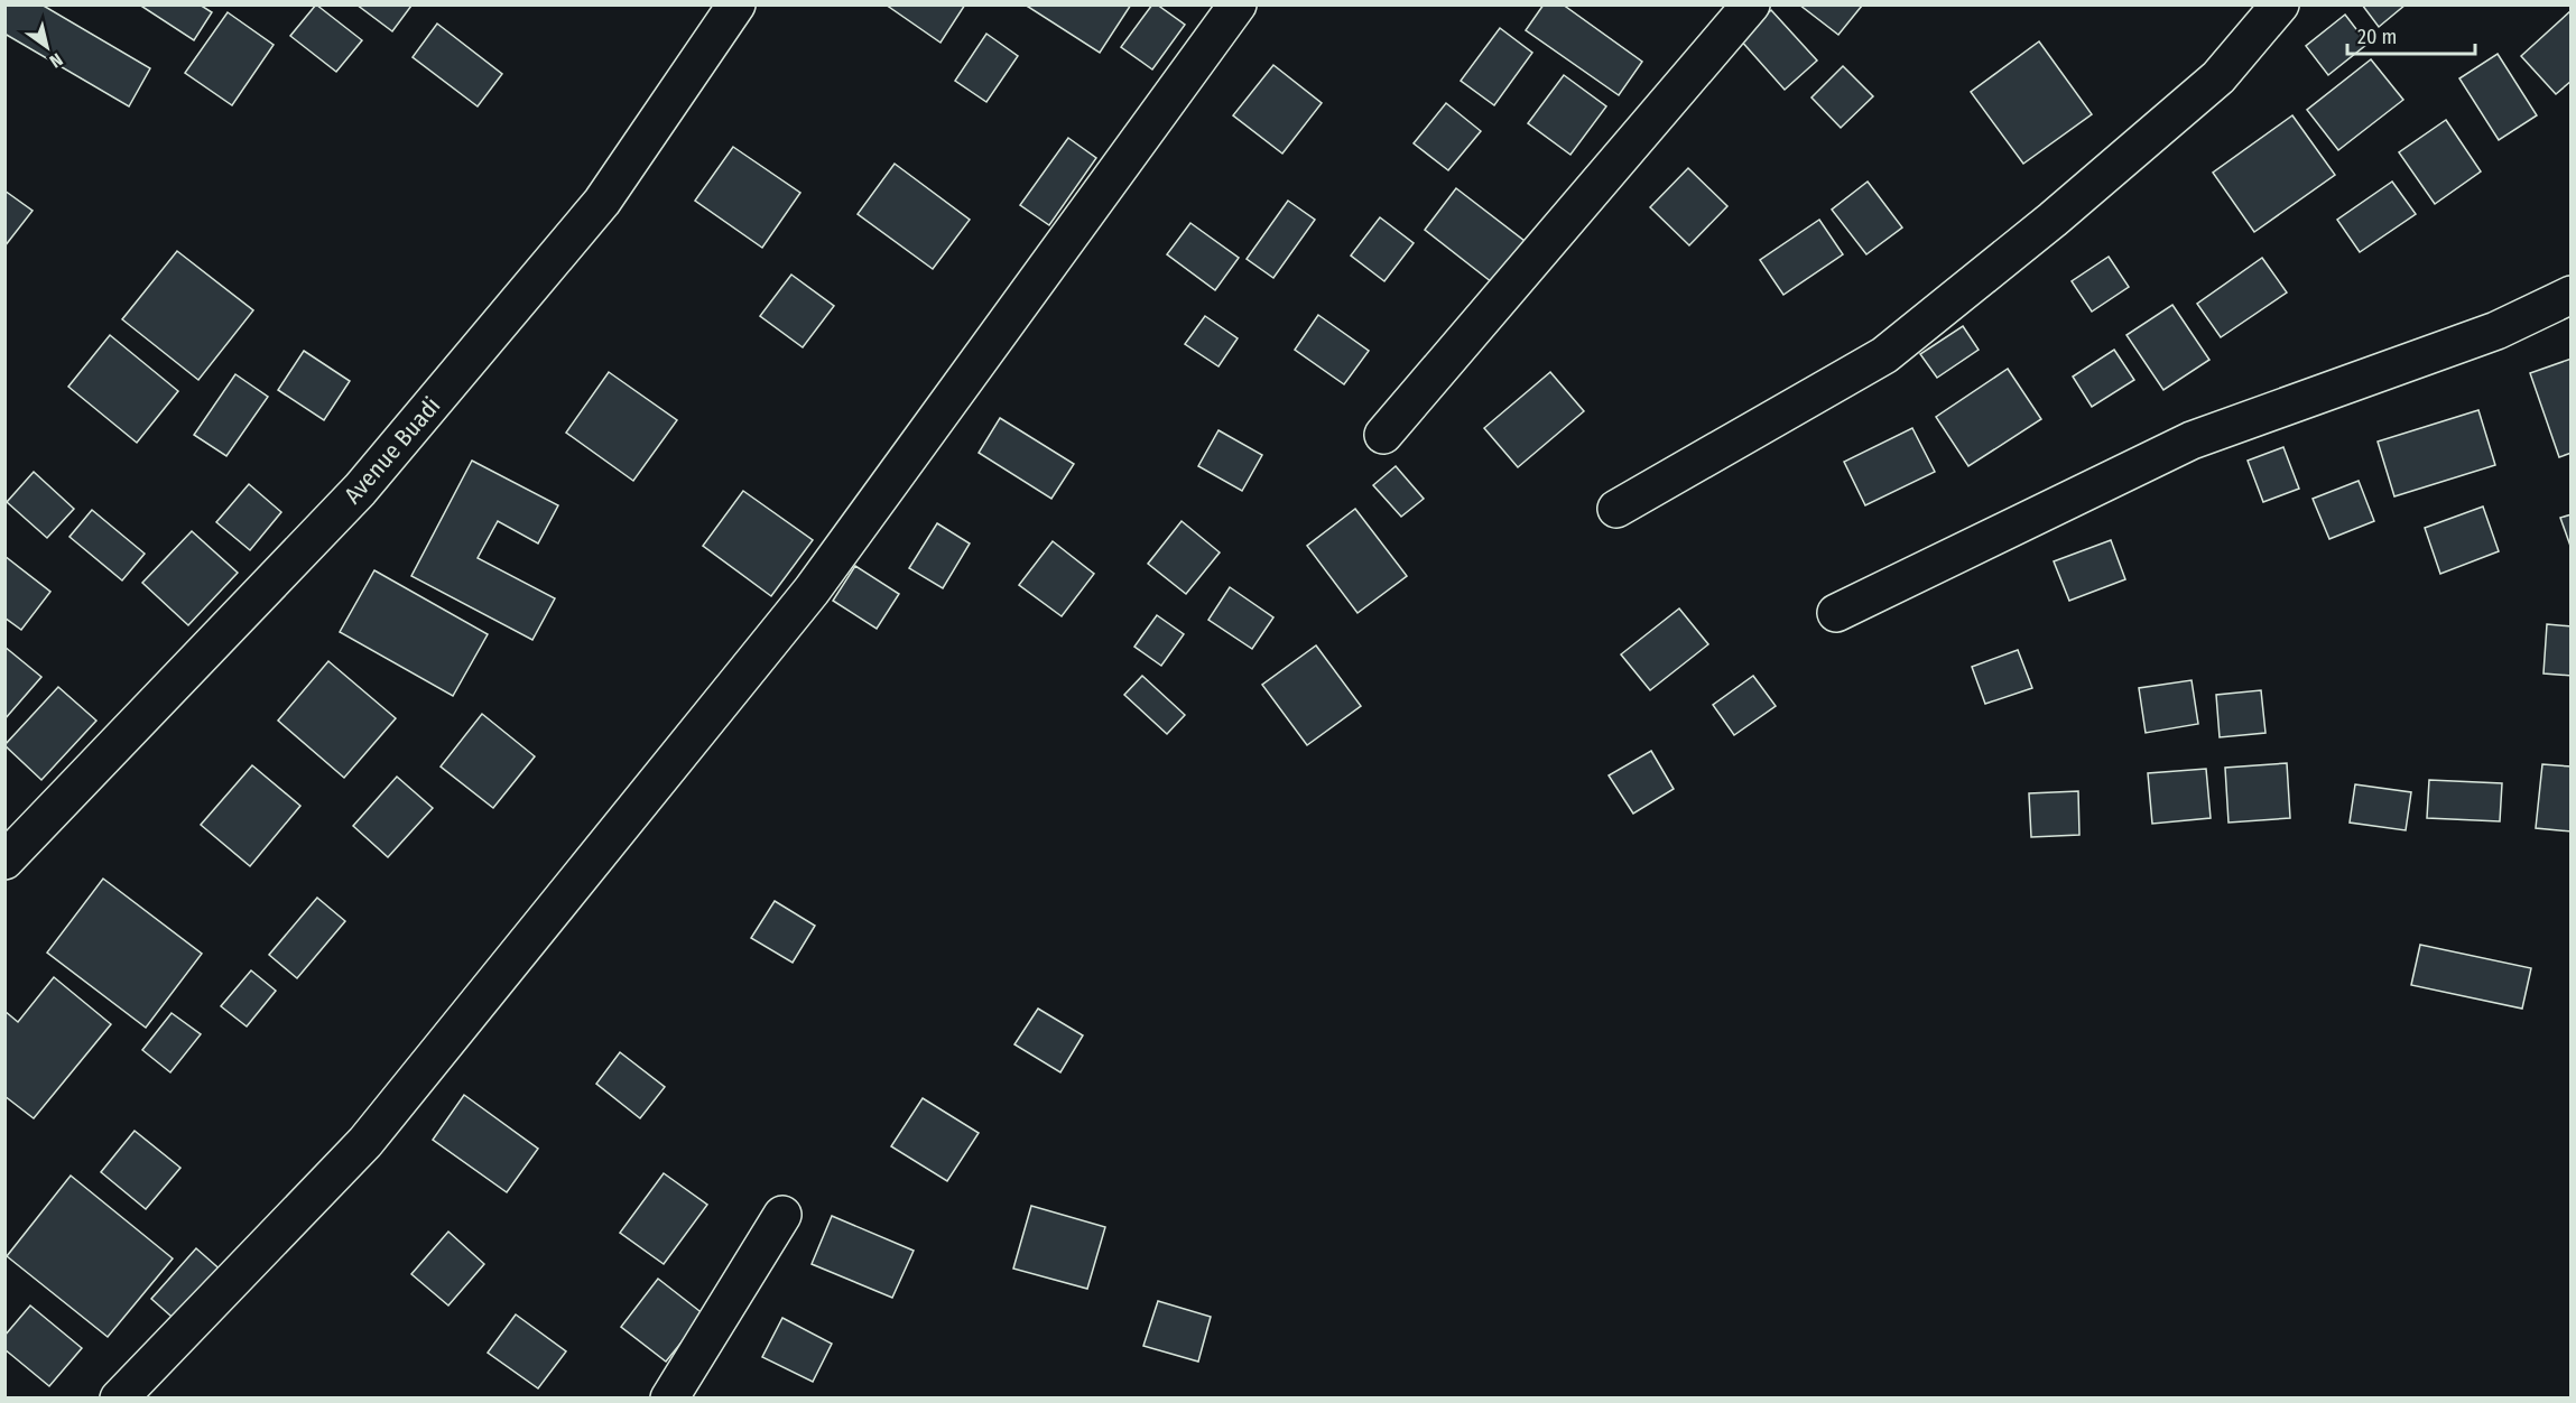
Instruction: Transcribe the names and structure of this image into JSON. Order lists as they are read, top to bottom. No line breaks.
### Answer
{"streets":{"street":["Avenue Buadi"]},"scale_bar":"20 m","north":"bottom right"}
